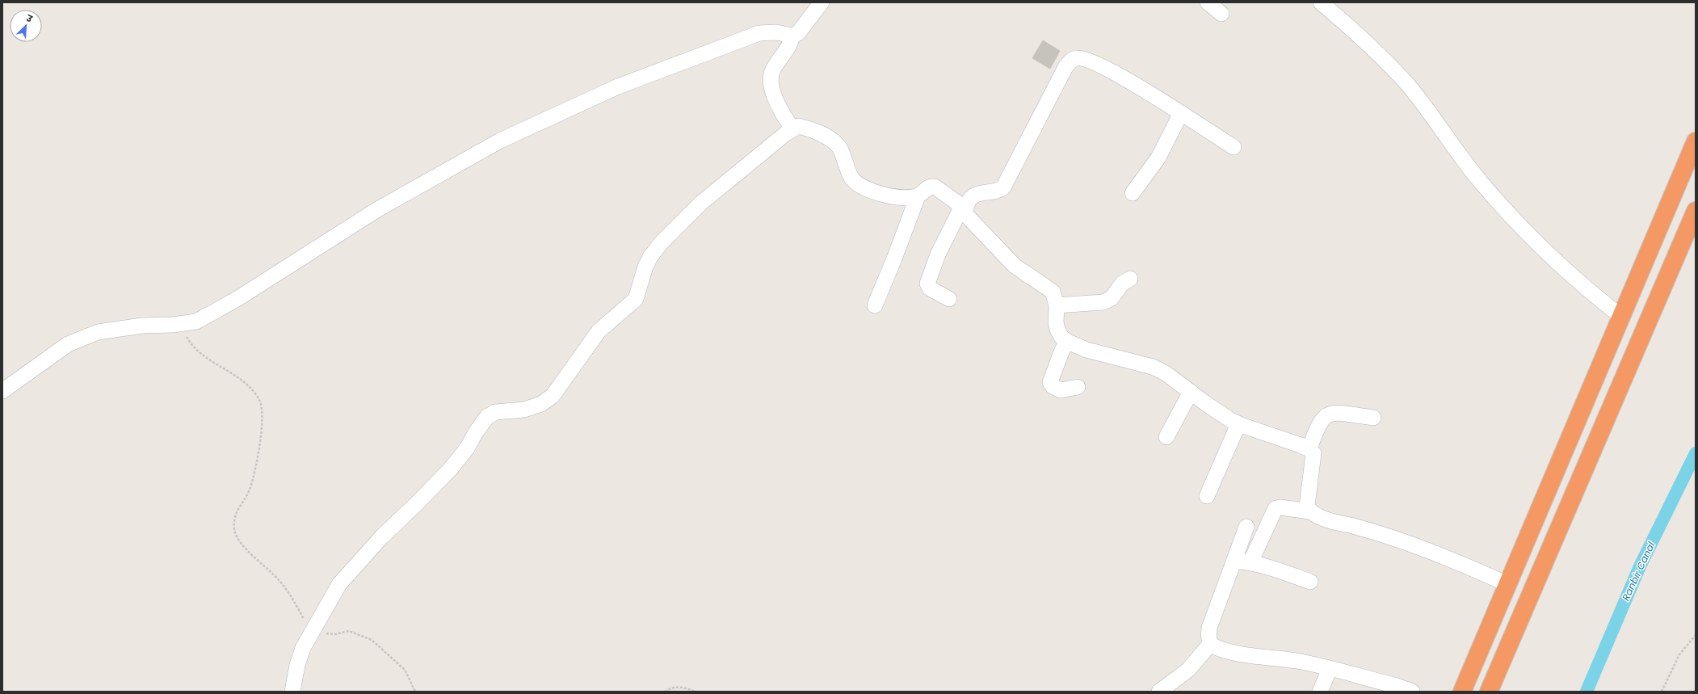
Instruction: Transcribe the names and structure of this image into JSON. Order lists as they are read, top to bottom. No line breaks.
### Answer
{"water":["Ranbir Canal"],"north":"top right"}
